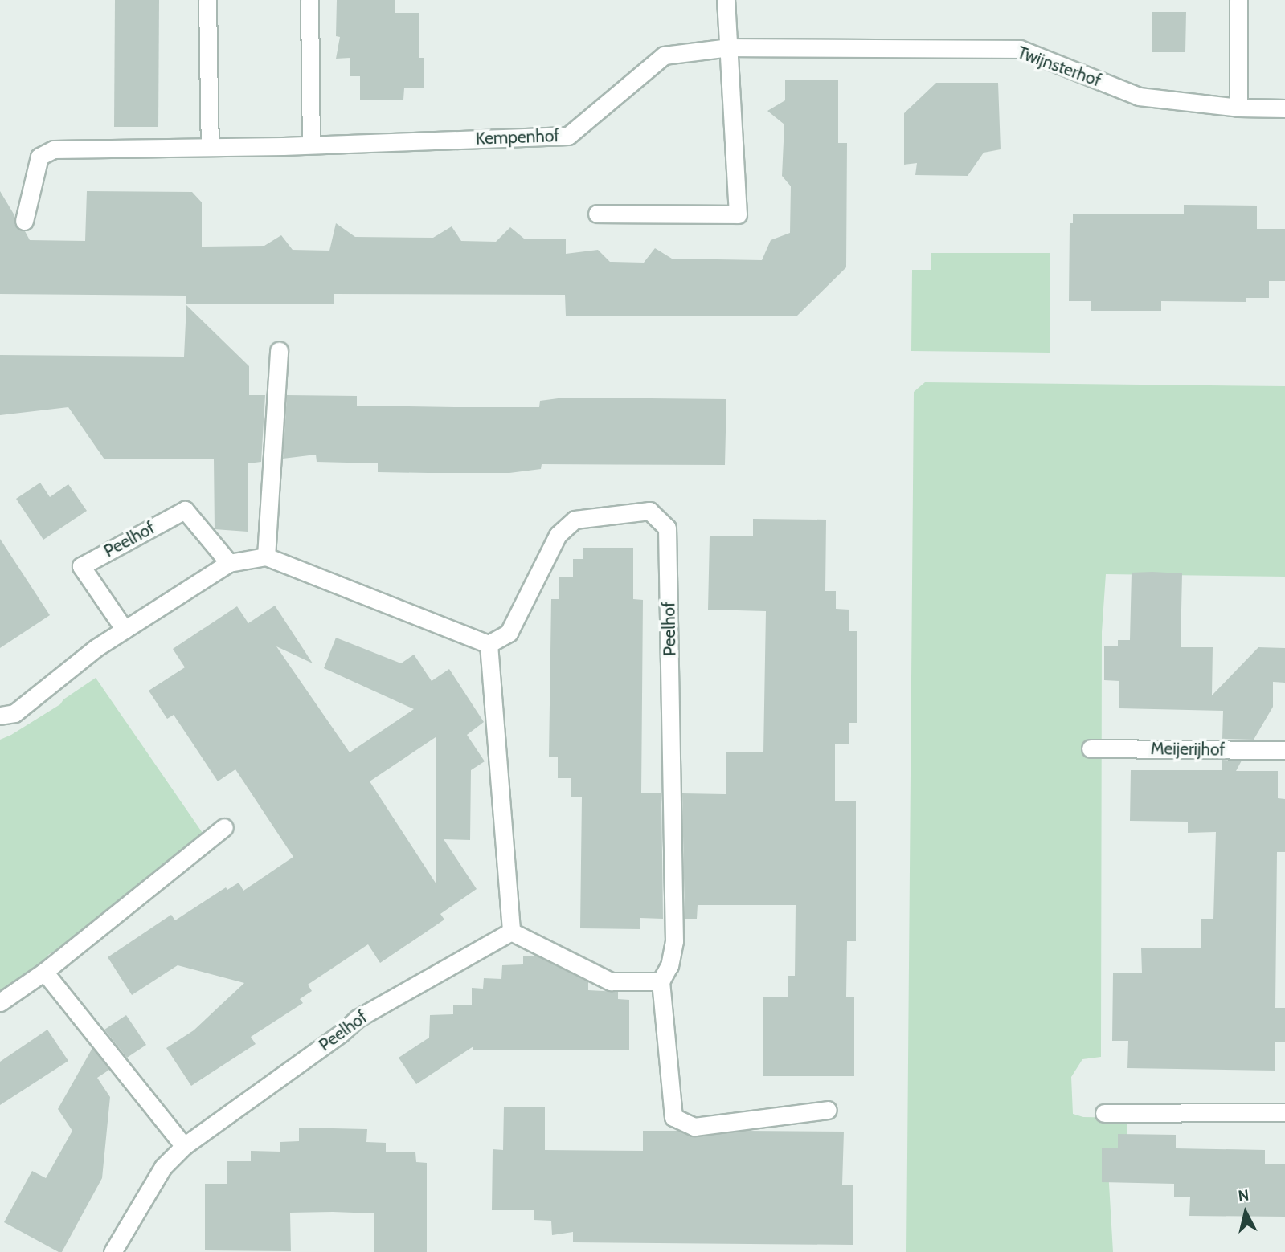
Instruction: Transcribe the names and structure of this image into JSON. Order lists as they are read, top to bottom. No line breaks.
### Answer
{"streets":{"street":["Twijnsterhof","Kempenhof","Peelhof","Meijerijhof"]},"crossings":[["Twijnsterhof","Kempenhof"]],"north":"top"}
